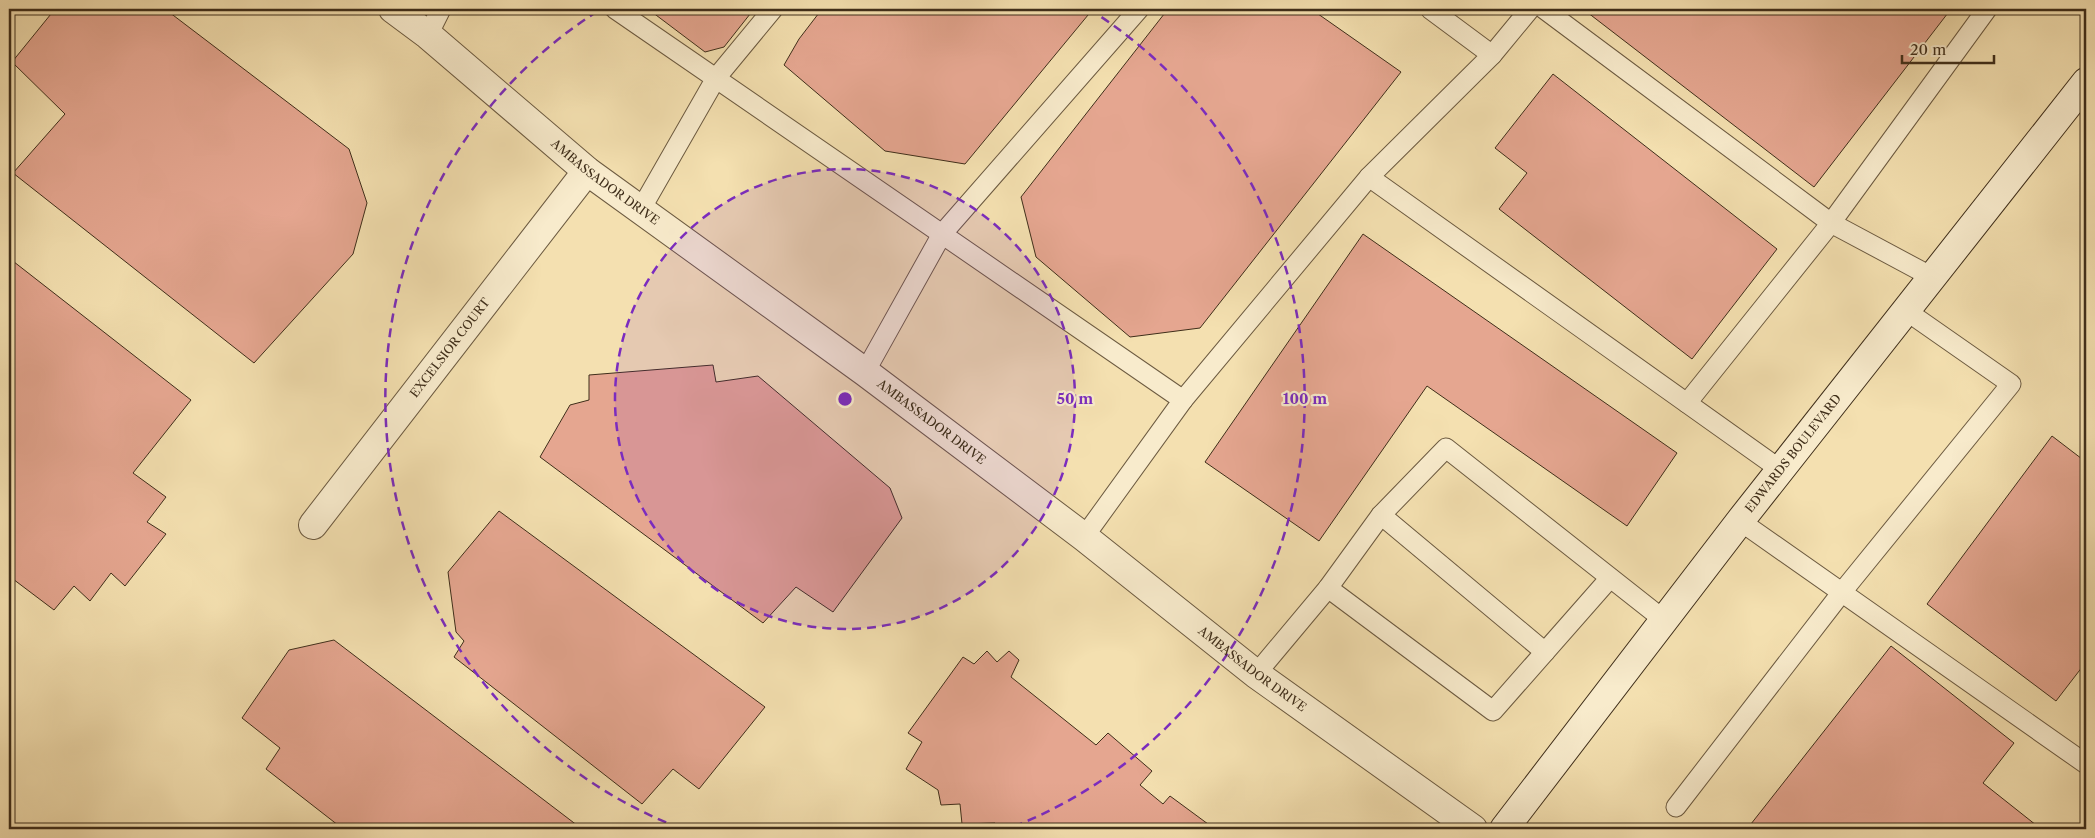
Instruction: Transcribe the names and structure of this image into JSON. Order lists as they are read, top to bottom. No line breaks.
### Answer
{"streets":{"street":["AMBASSADOR DRIVE","EXCELSIOR COURT","EDWARDS BOULEVARD"]},"crossings":[["AMBASSADOR DRIVE","EXCELSIOR COURT"]],"scale_bar":"20 m","rings":["50 m","100 m"]}
